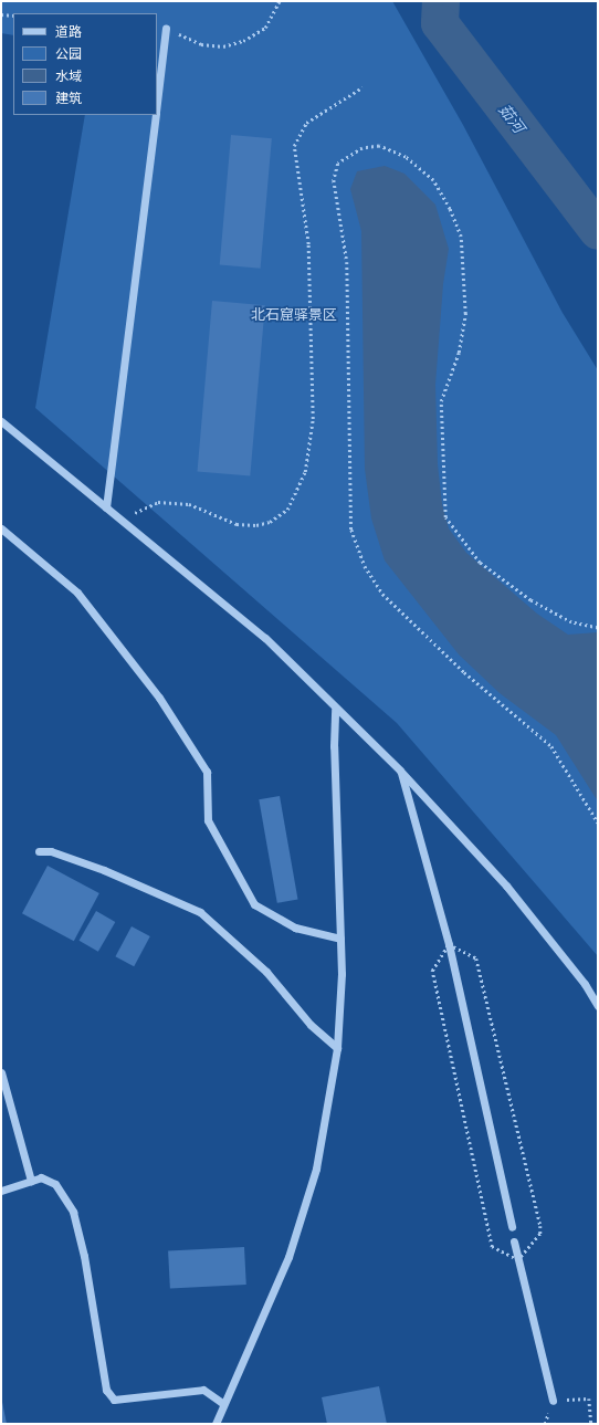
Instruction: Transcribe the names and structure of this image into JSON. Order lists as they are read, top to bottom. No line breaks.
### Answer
{"water":["茹河"],"parks":["北石窟驿景区"],"legend":["道路","公园","水域","建筑"]}
